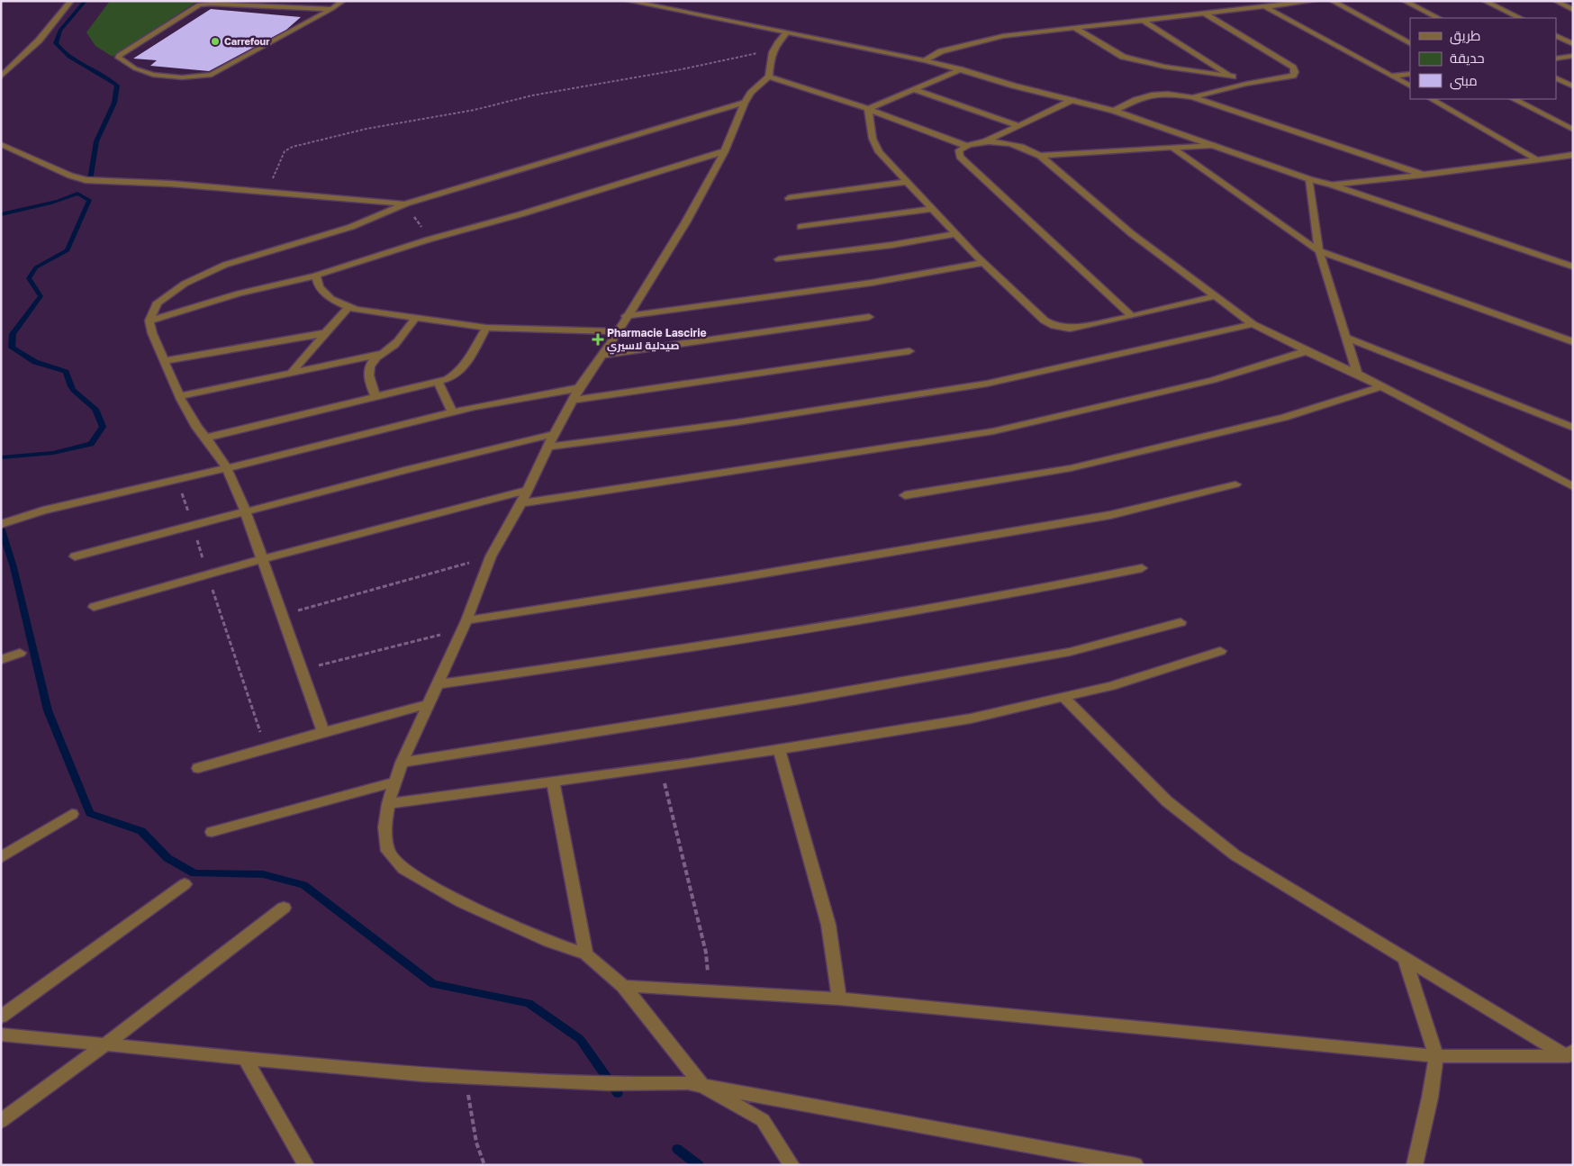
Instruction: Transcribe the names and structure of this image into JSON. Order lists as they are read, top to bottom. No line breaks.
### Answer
{"places":{"other":["Carrefour"],"health":["Pharmacie Lascirie صيدلية لاسيري"]},"legend":["طريق","حديقة","مبنى"]}
